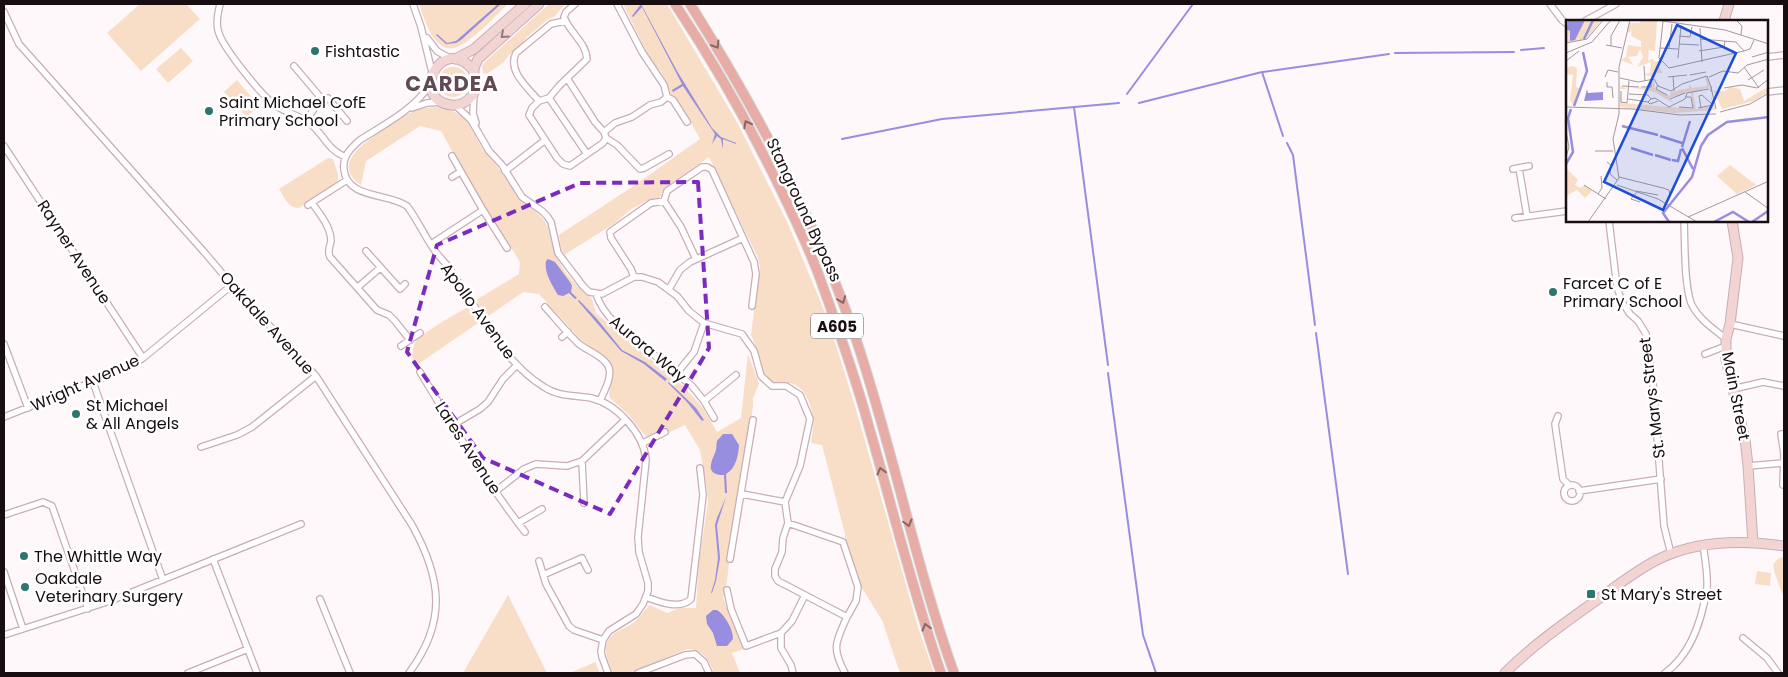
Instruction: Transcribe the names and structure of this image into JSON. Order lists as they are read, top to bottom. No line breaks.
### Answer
{"streets":{"main road":["Stanground Bypass","A605"],"street":["Rayner Avenue","Apollo Avenue","Oakdale Avenue","Aurora Way","Wright Avenue","Main Street","St. Marys Street","Lares Avenue"]},"crossings":[["Rayner Avenue","Wright Avenue"],["Oakdale Avenue","Wright Avenue"]],"districts":["CARDEA"],"places":{"other":["Fishtastic","Saint Michael CofE Primary School","Farcet C of E Primary School","St Michael & All Angels","The Whittle Way","Oakdale Veterinary Surgery"],"transit":["St Mary's Street"]}}
